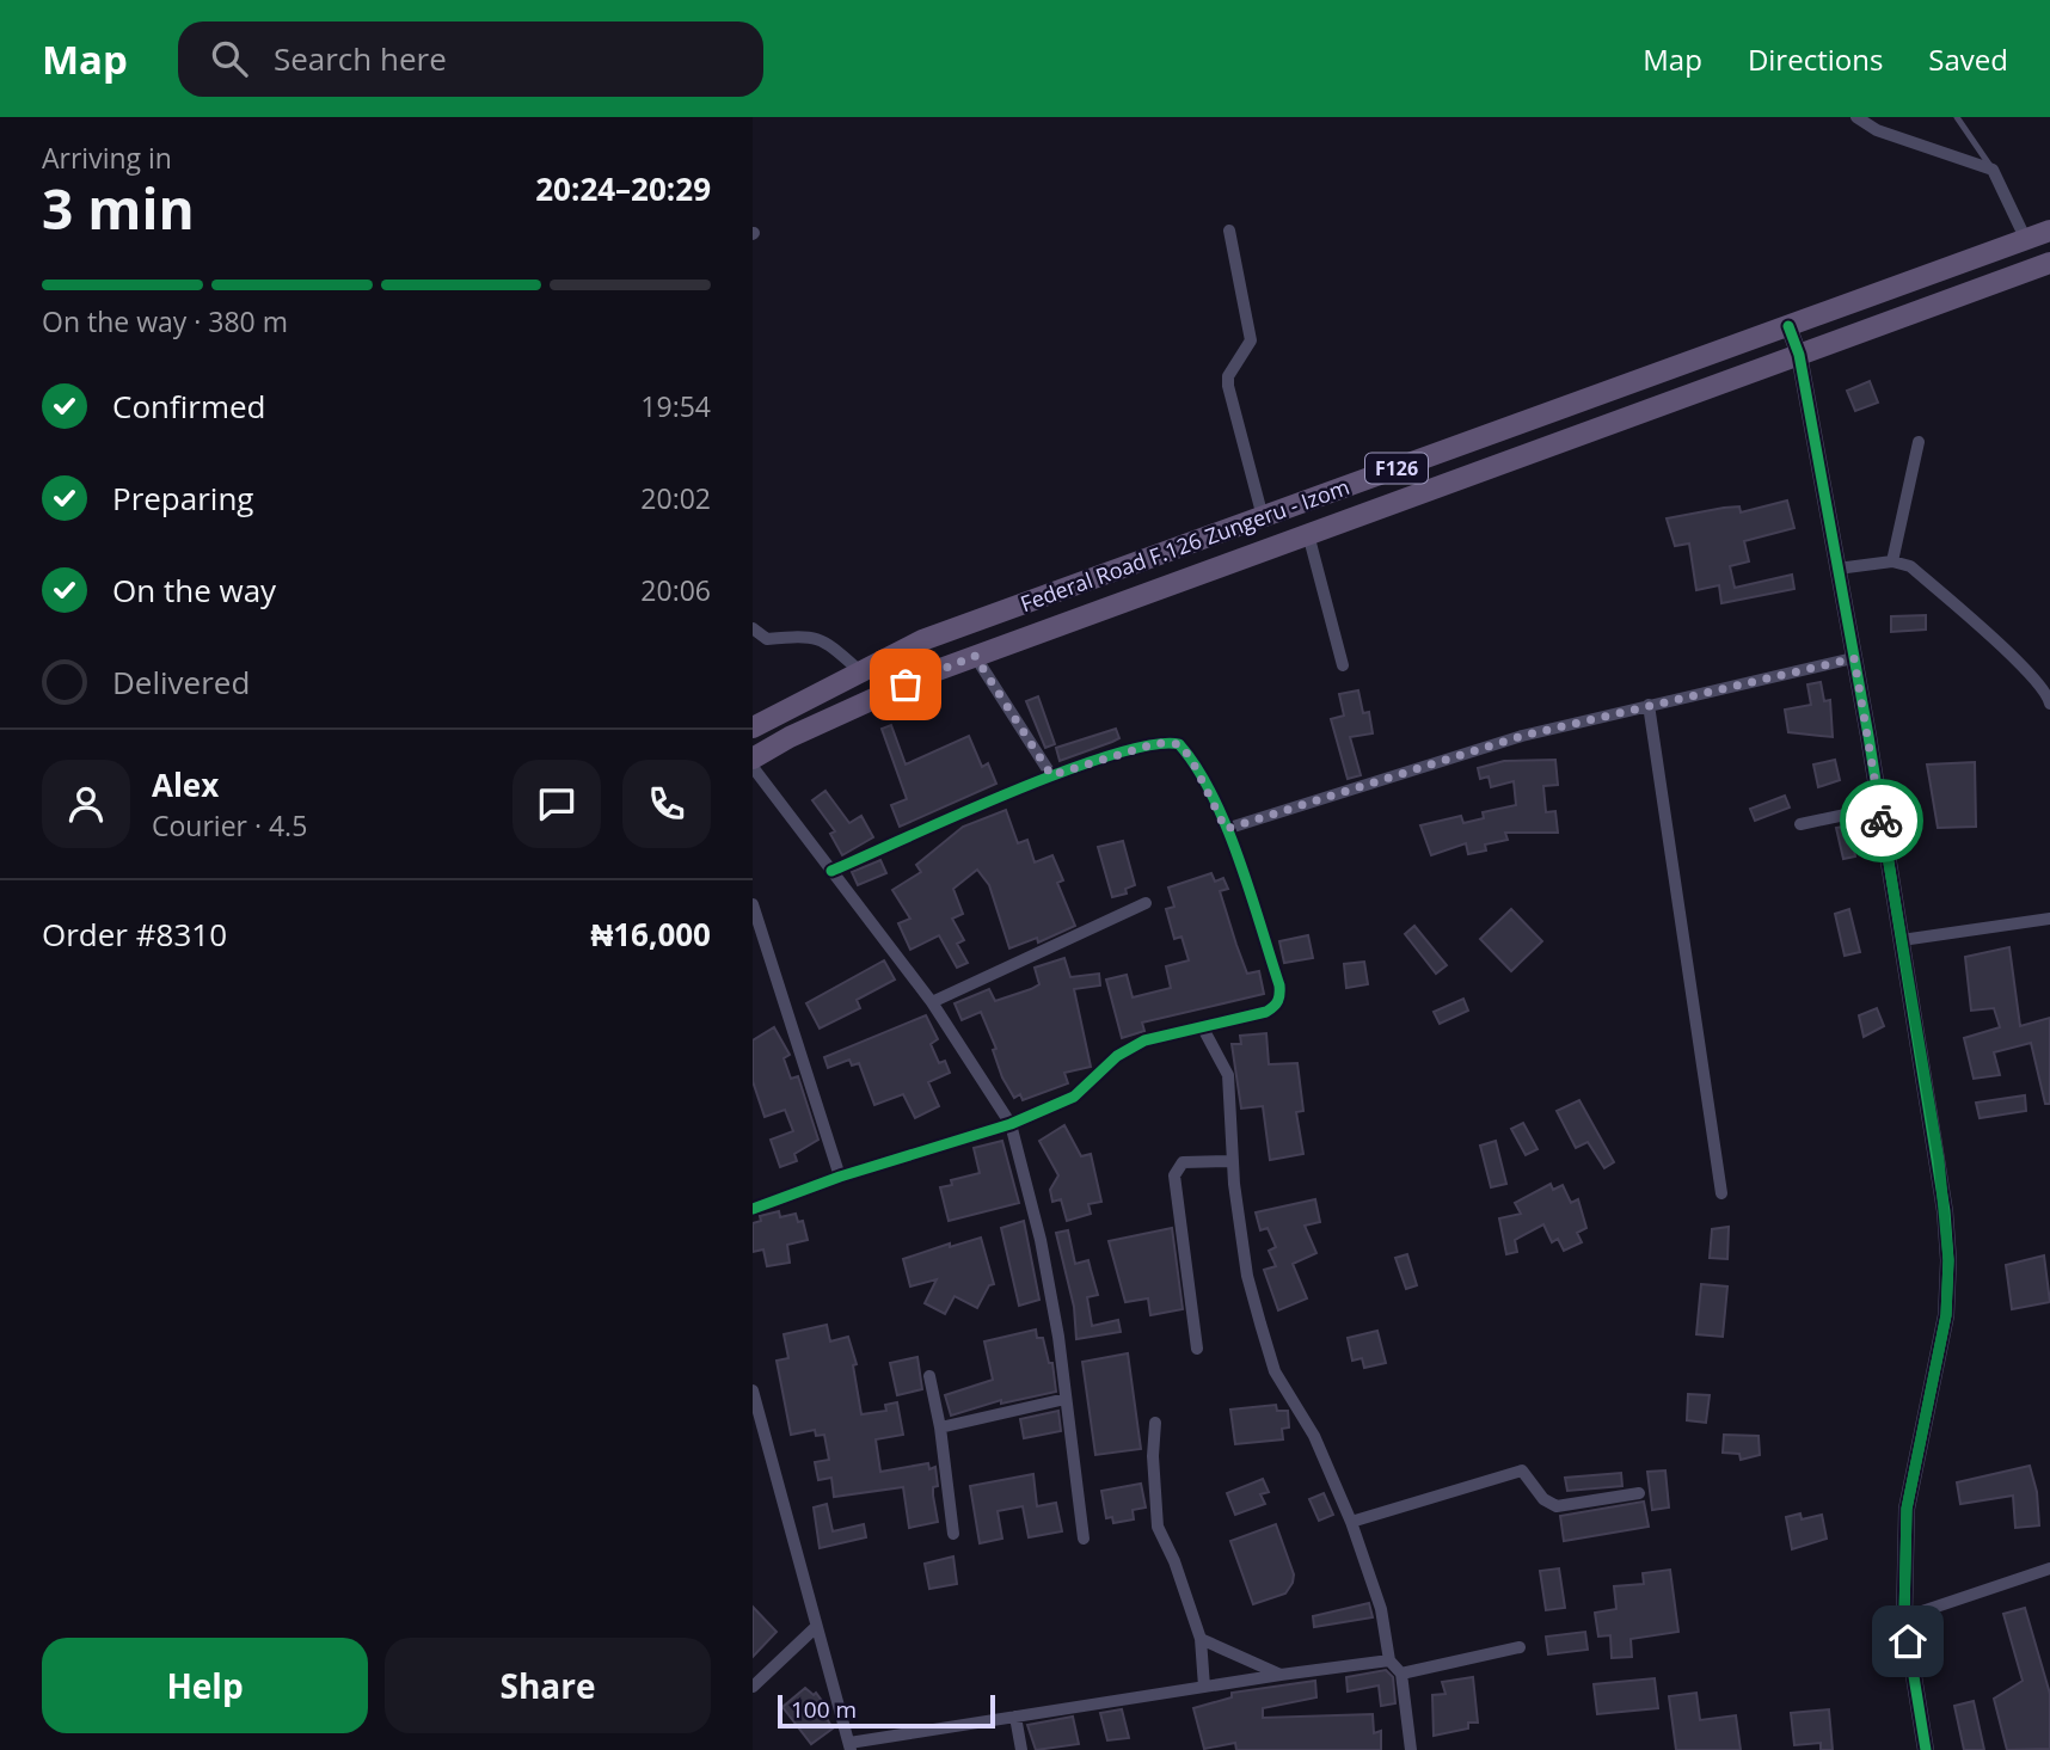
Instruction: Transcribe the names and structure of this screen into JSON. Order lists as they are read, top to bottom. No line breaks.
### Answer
{"streets":{"main road":["F126","Federal Road F.126 Zungeru - Izom"]},"scale_bar":"100 m","page":{"header":"Map","search":"Search here","nav":["Map","Directions","Saved"],"heading":["3 min","Arriving in","20:24–20:29"],"panel":["Alex","Courier · 4.5","Order #8310","₦16,000"],"bar":"On the way · 380 m","list":[["Confirmed","19:54"],["Preparing","20:02"],["On the way","20:06"],"Delivered"],"buttons":["Help","Share"],"scale":"100 m"}}
